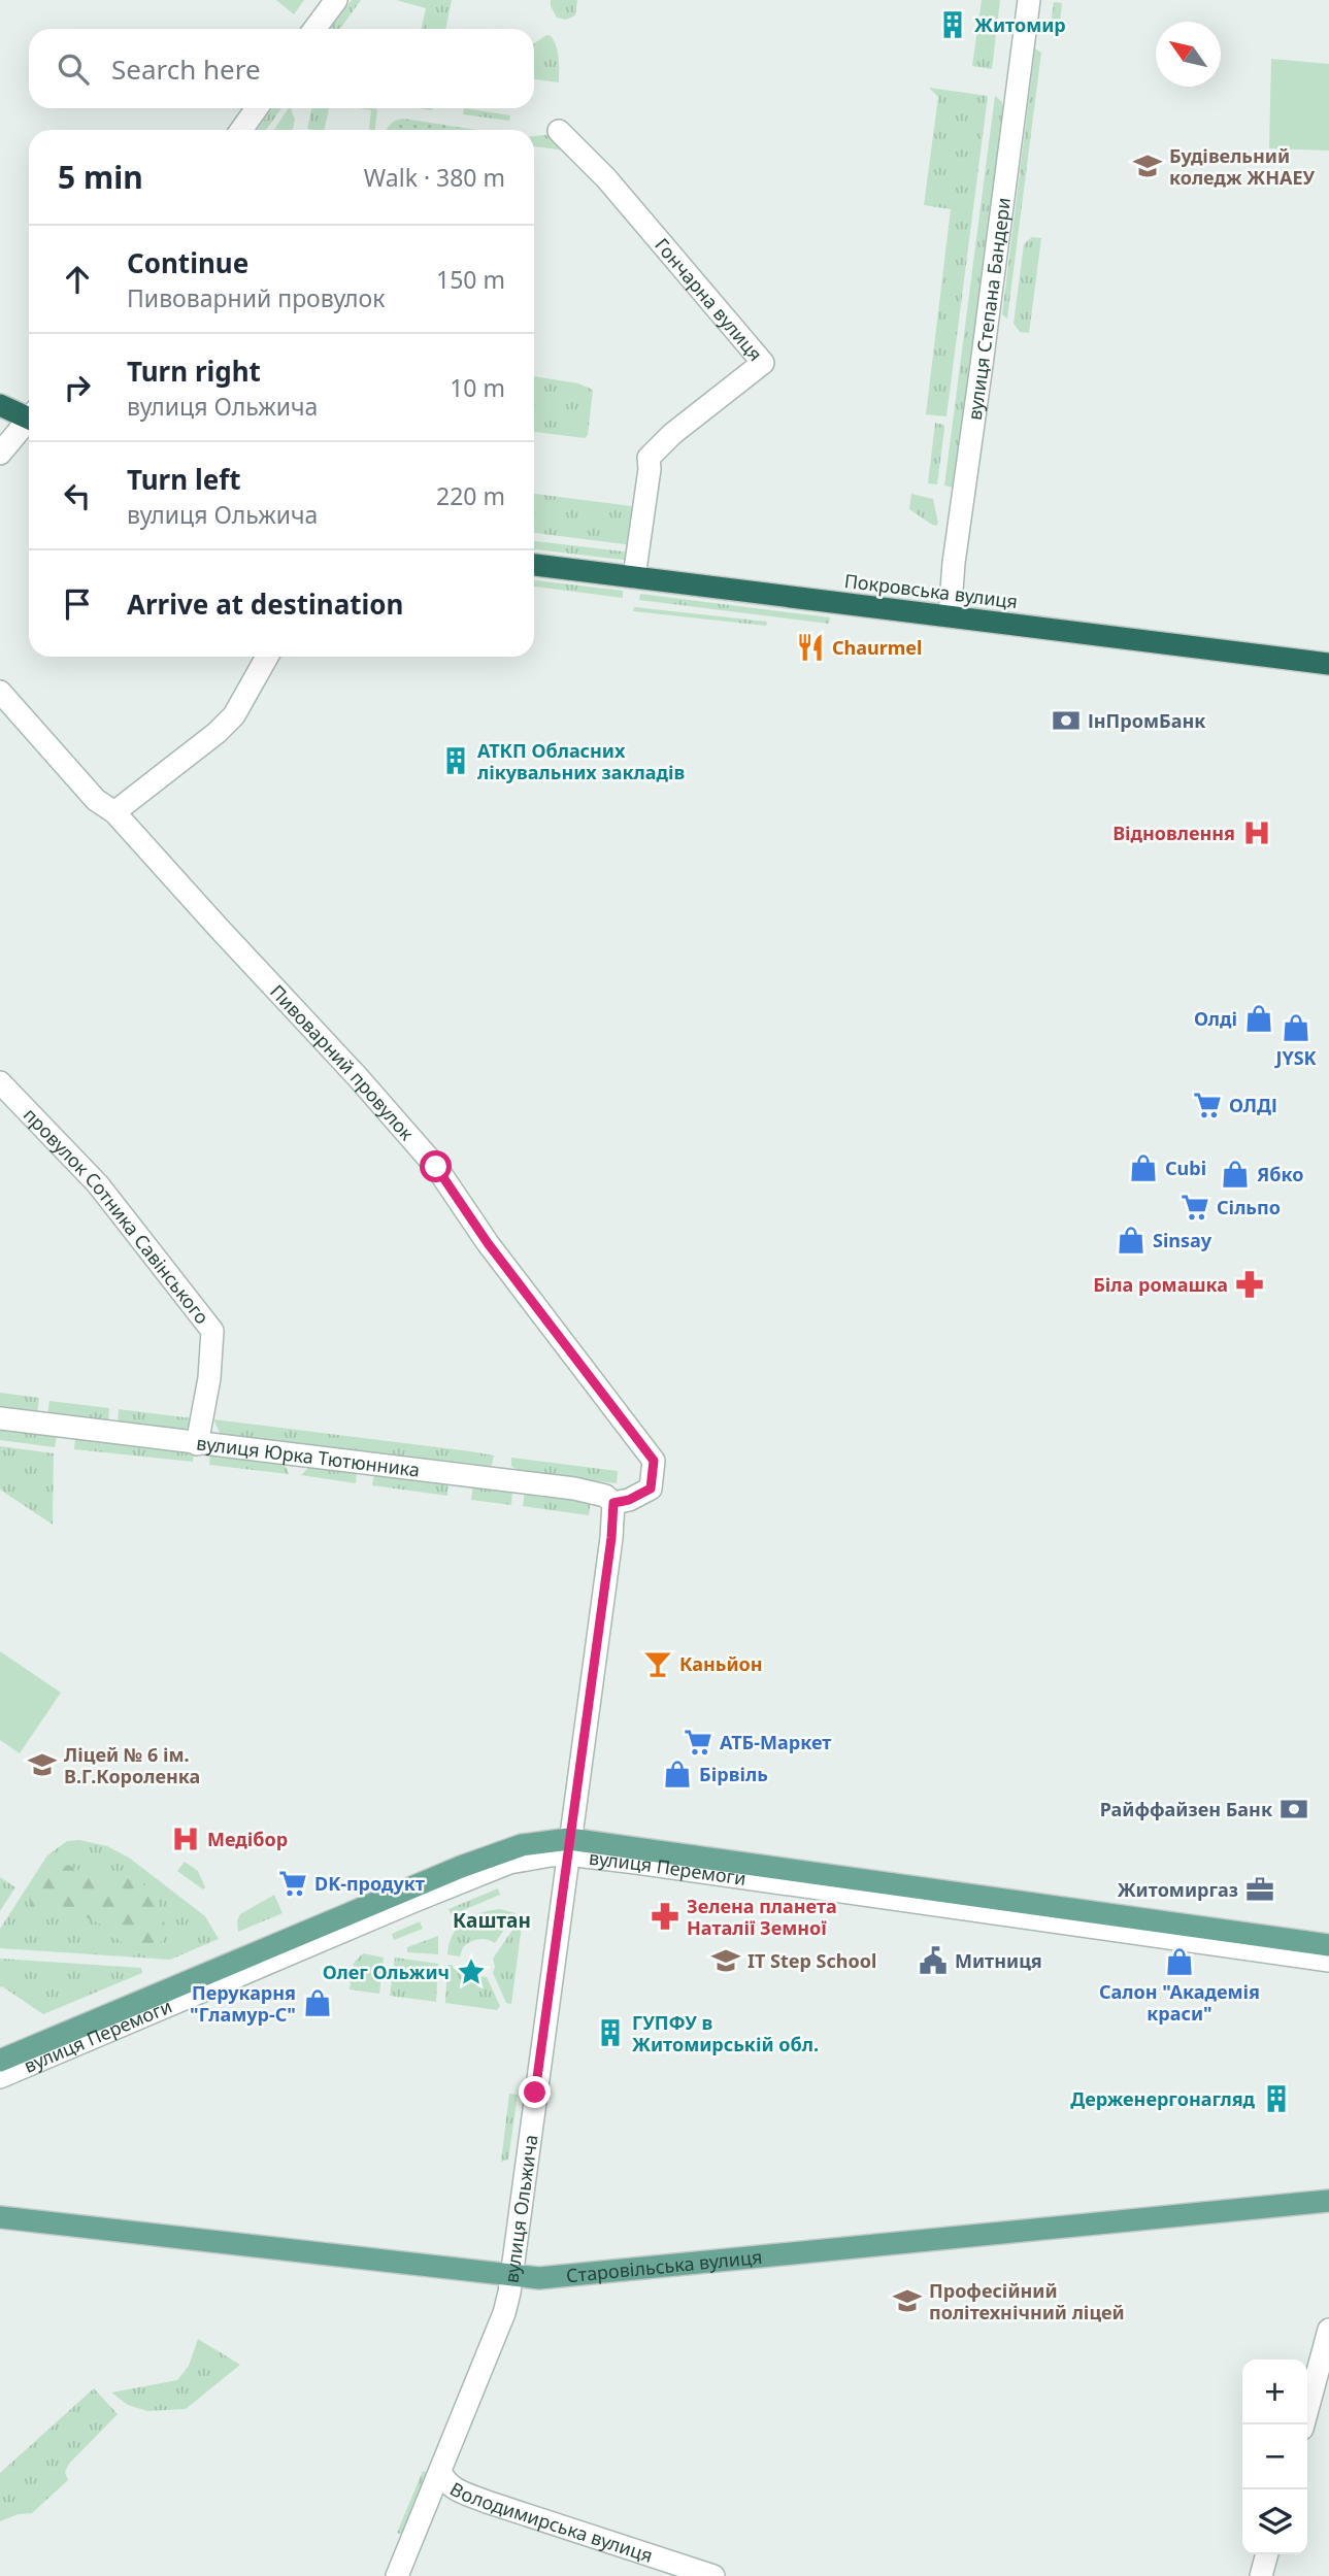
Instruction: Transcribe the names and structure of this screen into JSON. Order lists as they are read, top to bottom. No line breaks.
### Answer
{"streets":{"highway":["Покровська вулиця"],"main road":["вулиця Перемоги","Старовільська вулиця"],"street":["Гончарна вулиця","вулиця Степана Бандери","Пивоварний провулок","провулок Сотника Савінського","вулиця Юрка Тютюнника","вулиця Ольжича","Володимирська вулиця"]},"crossings":[["Гончарна вулиця","Покровська вулиця"],["вулиця Степана Бандери","Покровська вулиця"],["Пивоварний провулок","вулиця Юрка Тютюнника"],["Пивоварний провулок","вулиця Ольжича"],["провулок Сотника Савінського","вулиця Юрка Тютюнника"],["вулиця Юрка Тютюнника","вулиця Ольжича"],["вулиця Перемоги","вулиця Ольжича"],["вулиця Ольжича","Старовільська вулиця"],["вулиця Ольжича","Володимирська вулиця"]],"districts":["Каштан"],"places":{"building":["Житомир","АТКП Обласних лікувальних закладів","ГУПФУ в Житомирській обл.","Держенергонагляд"],"school or university":["Будівельний коледж ЖНАЕУ","Ліцей № 6 ім. В.Г.Короленка","IT Step School","Професійний політехнічний ліцей"],"restaurant":["Chaurmel"],"bank":["ІнПромБанк","Райффайзен Банк"],"hospital":["Відновлення","Медібор"],"shop":["Олді","JYSK","Cubi","Ябко","Sinsay","Бірвіль","Салон \"Академія краси\"","Перукарня \"Гламур-С\""],"supermarket":["ОЛДІ","Сільпо","АТБ-Маркет","DK-продукт"],"pharmacy":["Біла ромашка","Зелена планета Наталії Земної"],"bar":["Каньйон"],"office":["Житомиргаз"],"public building":["Митниця"],"place":["Олег Ольжич"]},"north":"top left","page":{"search":"Search here","heading":["5 min","Walk · 380 m"],"list":[["Continue","Пивоварний провулок","150 m"],["Turn right","вулиця Ольжича","10 m"],["Turn left","вулиця Ольжича","220 m"],"Arrive at destination"],"map_buttons":["+","−"]}}
